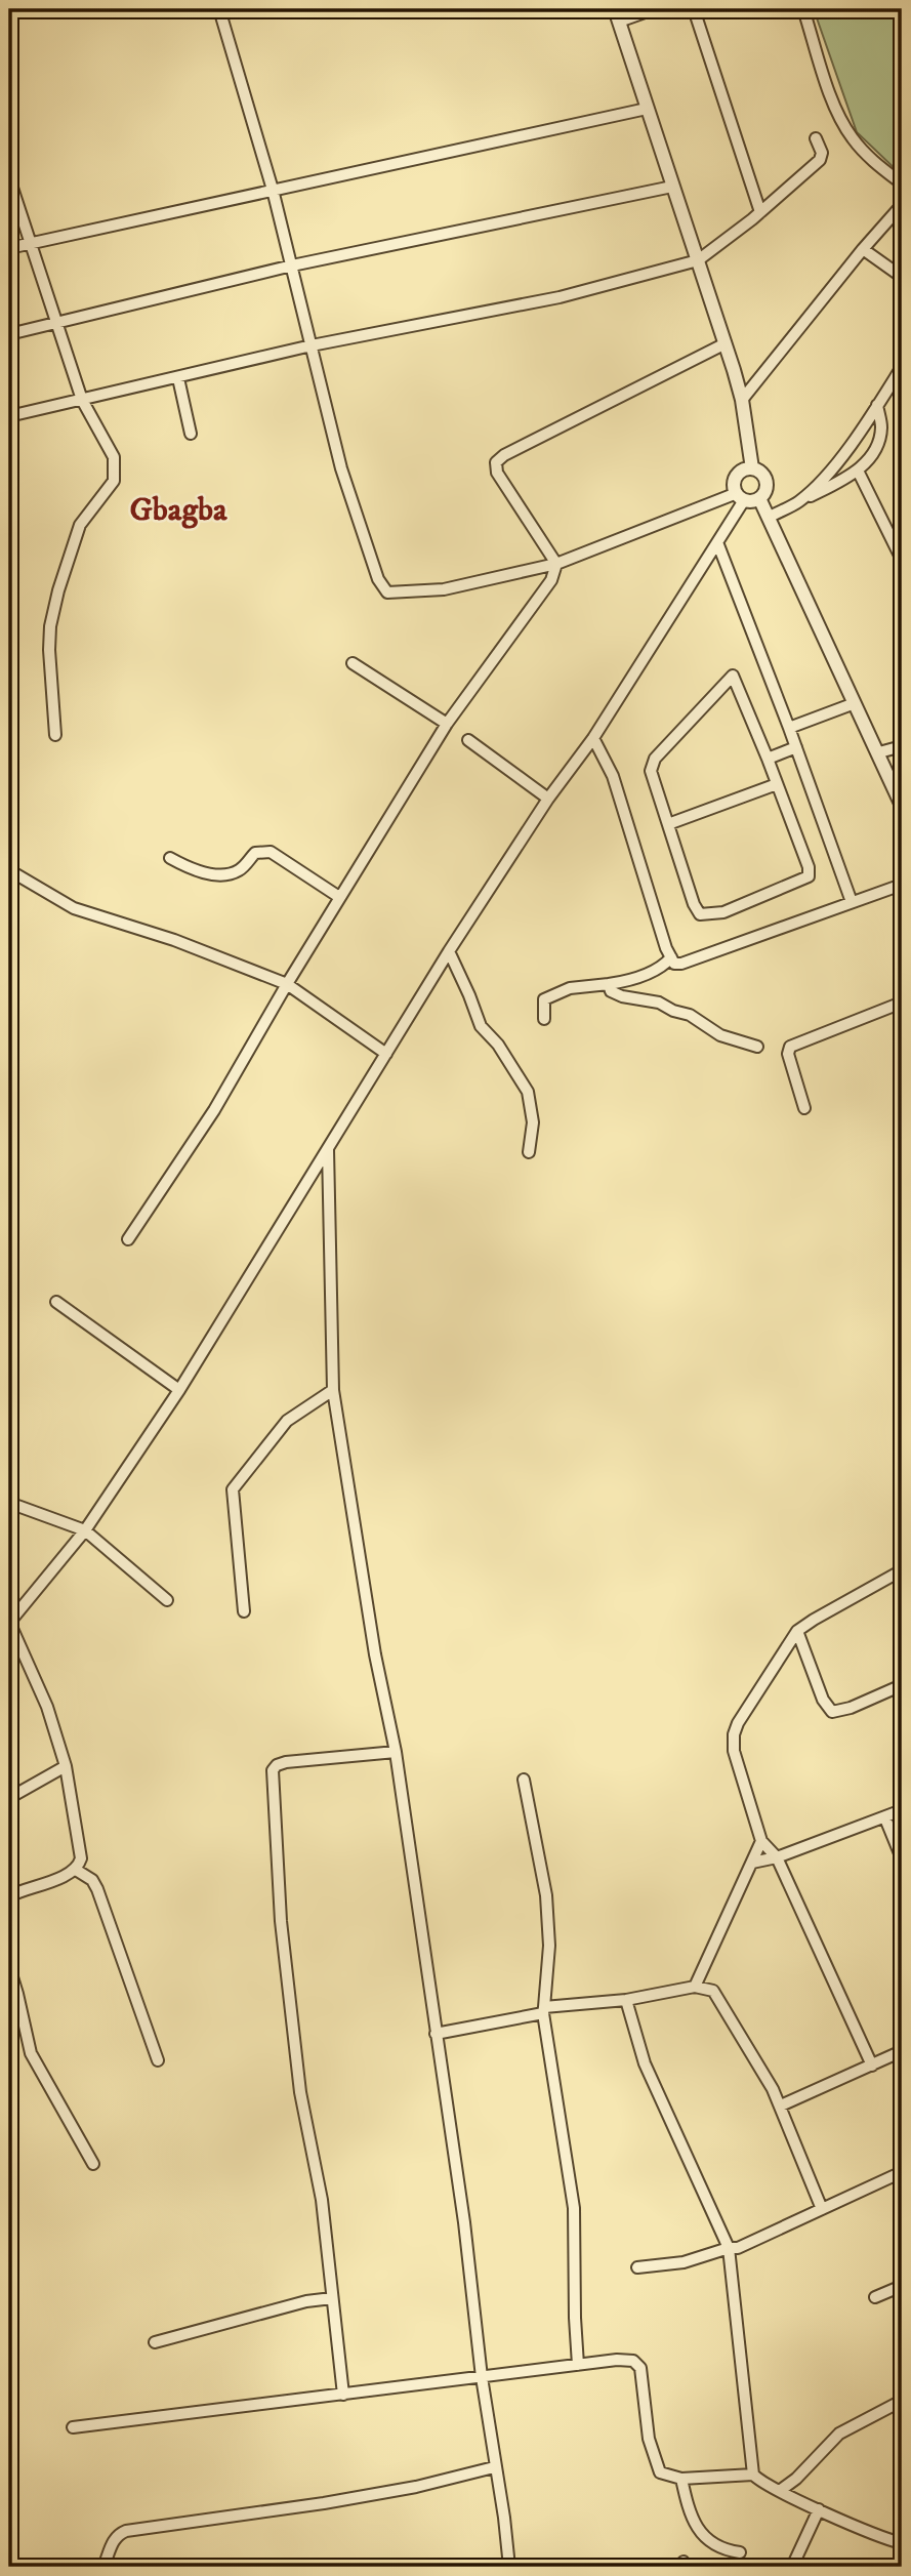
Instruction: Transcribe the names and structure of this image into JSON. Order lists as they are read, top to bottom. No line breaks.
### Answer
{"districts":["Gbagba"]}
